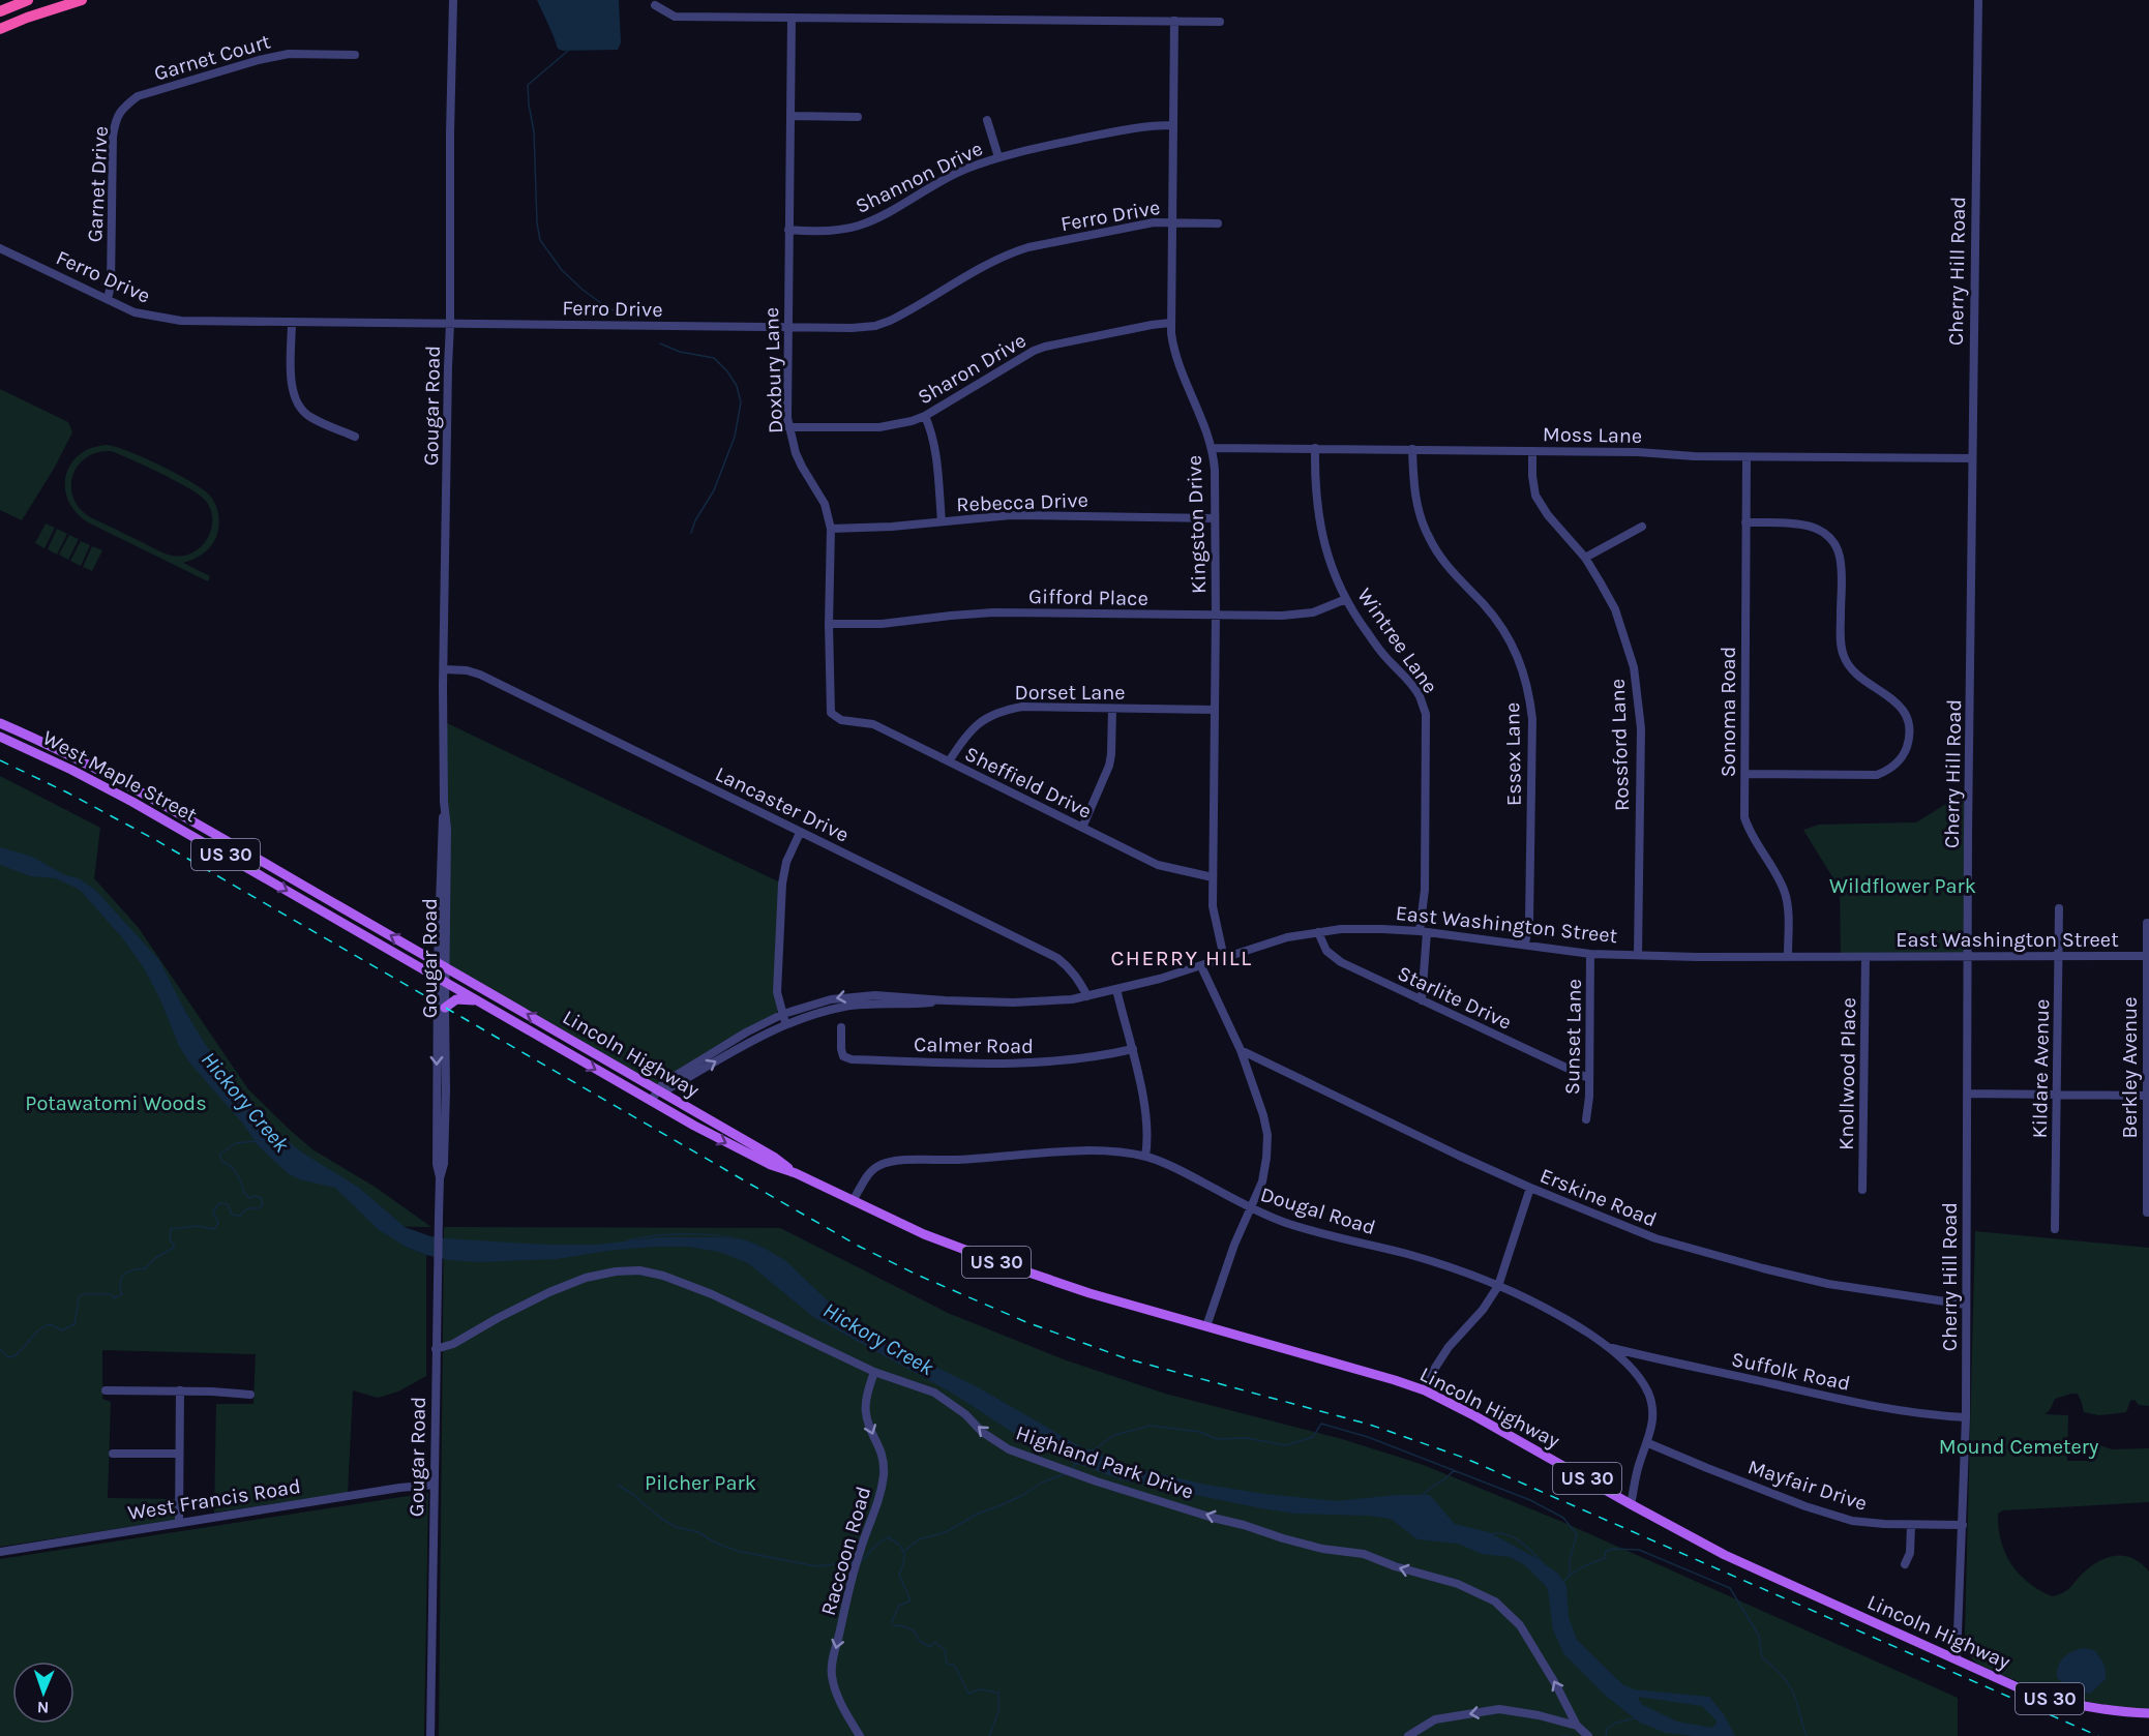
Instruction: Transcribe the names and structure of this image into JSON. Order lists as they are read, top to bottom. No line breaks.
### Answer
{"streets":{"main road":["West Maple Street","US 30","Lincoln Highway"],"street":["Garnet Court","Shannon Drive","Garnet Drive","Ferro Drive","Cherry Hill Road","Sharon Drive","Doxbury Lane","Gougar Road","Moss Lane","Rebecca Drive","Kingston Drive","Gifford Place","Wintree Lane","Dorset Lane","Sonoma Road","Rossford Lane","Essex Lane","Sheffield Drive","Lancaster Drive","East Washington Street","Starlite Drive","Sunset Lane","Calmer Road","Berkley Avenue","Kildare Avenue","Knollwood Place","Erskine Road","Dougal Road","Suffolk Road","Highland Park Drive","Mayfair Drive","West Francis Road","Raccoon Road"]},"crossings":[["Garnet Court","Garnet Drive"],["Shannon Drive","Doxbury Lane"],["Shannon Drive","Kingston Drive"],["Garnet Drive","Ferro Drive"],["Ferro Drive","Doxbury Lane"],["Ferro Drive","Gougar Road"],["Ferro Drive","Kingston Drive"],["Cherry Hill Road","Moss Lane"],["Cherry Hill Road","East Washington Street"],["Cherry Hill Road","Lincoln Highway"],["Cherry Hill Road","Erskine Road"],["Cherry Hill Road","Suffolk Road"],["Cherry Hill Road","Mayfair Drive"],["Sharon Drive","Doxbury Lane"],["Sharon Drive","Kingston Drive"],["Doxbury Lane","Rebecca Drive"],["Doxbury Lane","Gifford Place"],["Doxbury Lane","Sheffield Drive"],["Gougar Road","West Maple Street"],["Gougar Road","Lancaster Drive"],["Gougar Road","Lincoln Highway"],["Gougar Road","Highland Park Drive"],["Gougar Road","West Francis Road"],["Moss Lane","Kingston Drive"],["Moss Lane","Wintree Lane"],["Moss Lane","Sonoma Road"],["Moss Lane","Rossford Lane"],["Moss Lane","Essex Lane"],["Rebecca Drive","Kingston Drive"],["Kingston Drive","Gifford Place"],["Kingston Drive","Dorset Lane"],["Kingston Drive","Sheffield Drive"],["Kingston Drive","East Washington Street"],["Gifford Place","Wintree Lane"],["Wintree Lane","East Washington Street"],["Wintree Lane","Starlite Drive"],["Dorset Lane","Sheffield Drive"],["Sonoma Road","East Washington Street"],["Rossford Lane","East Washington Street"],["Essex Lane","East Washington Street"],["West Maple Street","Lincoln Highway"],["Lancaster Drive","East Washington Street"],["East Washington Street","Starlite Drive"],["East Washington Street","Sunset Lane"],["East Washington Street","Lincoln Highway"],["East Washington Street","Berkley Avenue"],["East Washington Street","Kildare Avenue"],["East Washington Street","Knollwood Place"],["Starlite Drive","Sunset Lane"],["Lincoln Highway","Dougal Road"],["Dougal Road","Suffolk Road"],["Dougal Road","Mayfair Drive"],["Highland Park Drive","Raccoon Road"]],"one_way":["Highland Park Drive","Raccoon Road"],"districts":["CHERRY HILL"],"water":["Hickory Creek"],"parks":["Wildflower Park","Potawatomi Woods","Mound Cemetery","Pilcher Park"],"north":"bottom"}
